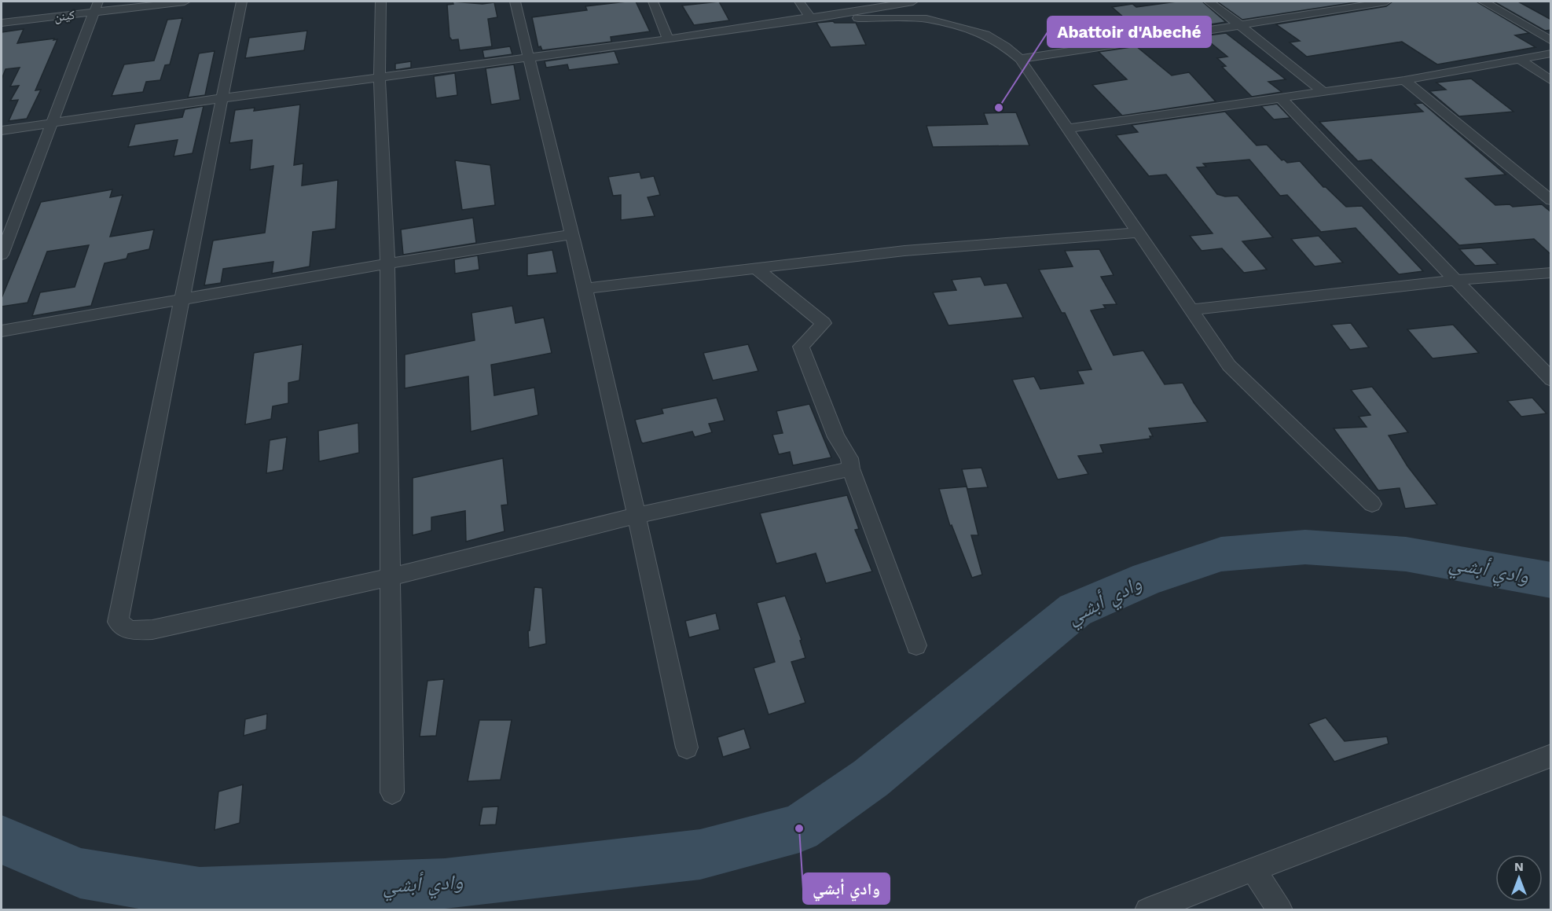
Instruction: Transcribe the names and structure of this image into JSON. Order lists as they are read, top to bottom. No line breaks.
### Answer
{"streets":{"street":["كينن"]},"water":["وادي أبشي"],"places":["Abattoir d'Abeché","وادي أبشي"],"north":"top"}
